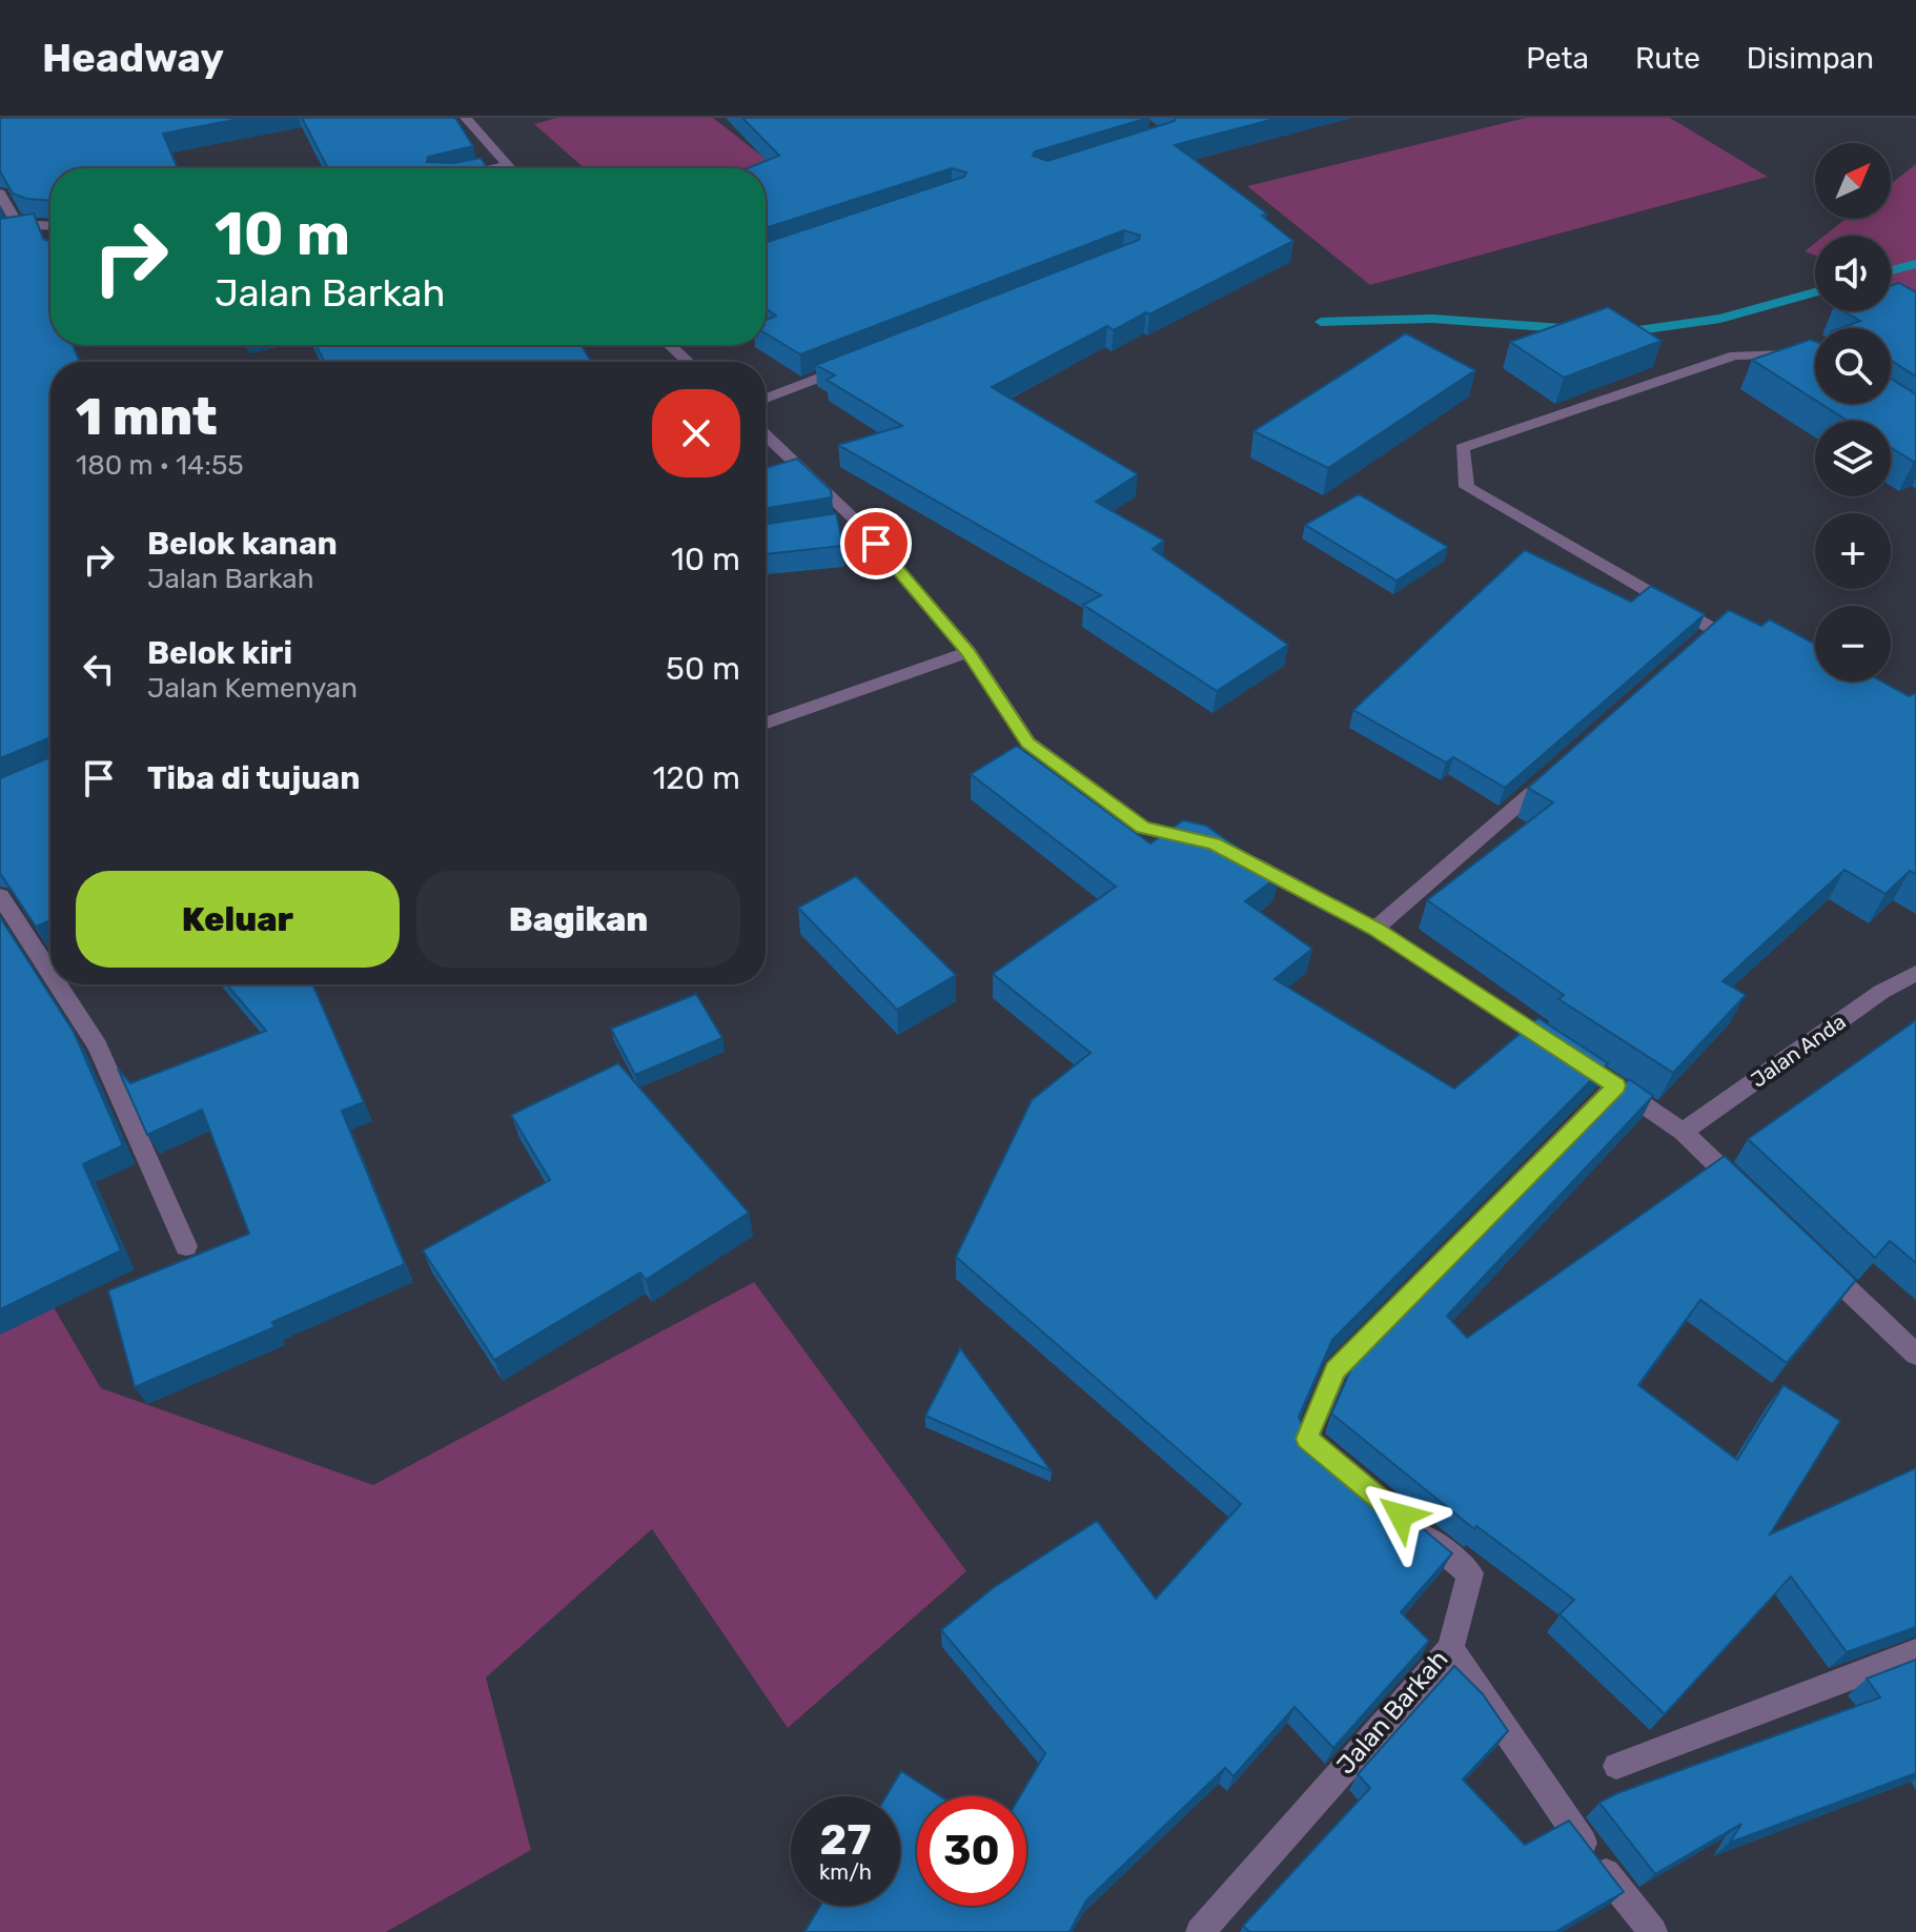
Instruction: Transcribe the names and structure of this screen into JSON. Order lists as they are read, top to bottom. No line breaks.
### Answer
{"streets":{"street":["Jalan Anda","Jalan Barkah"]},"north":"top right","page":{"header":"Headway","nav":["Peta","Rute","Disimpan"],"map_buttons":["+","−"],"turn":["10 m","Jalan Barkah"],"heading":["1 mnt","180 m · 14:55"],"list":[{"name":"Belok kanan","note":"Jalan Barkah","value":"10 m"},{"name":"Belok kiri","note":"Jalan Kemenyan","value":"50 m"},{"name":"Tiba di tujuan","value":"120 m"}],"buttons":["Keluar","Bagikan"],"speed":"27 km/h","limit":"30"}}
